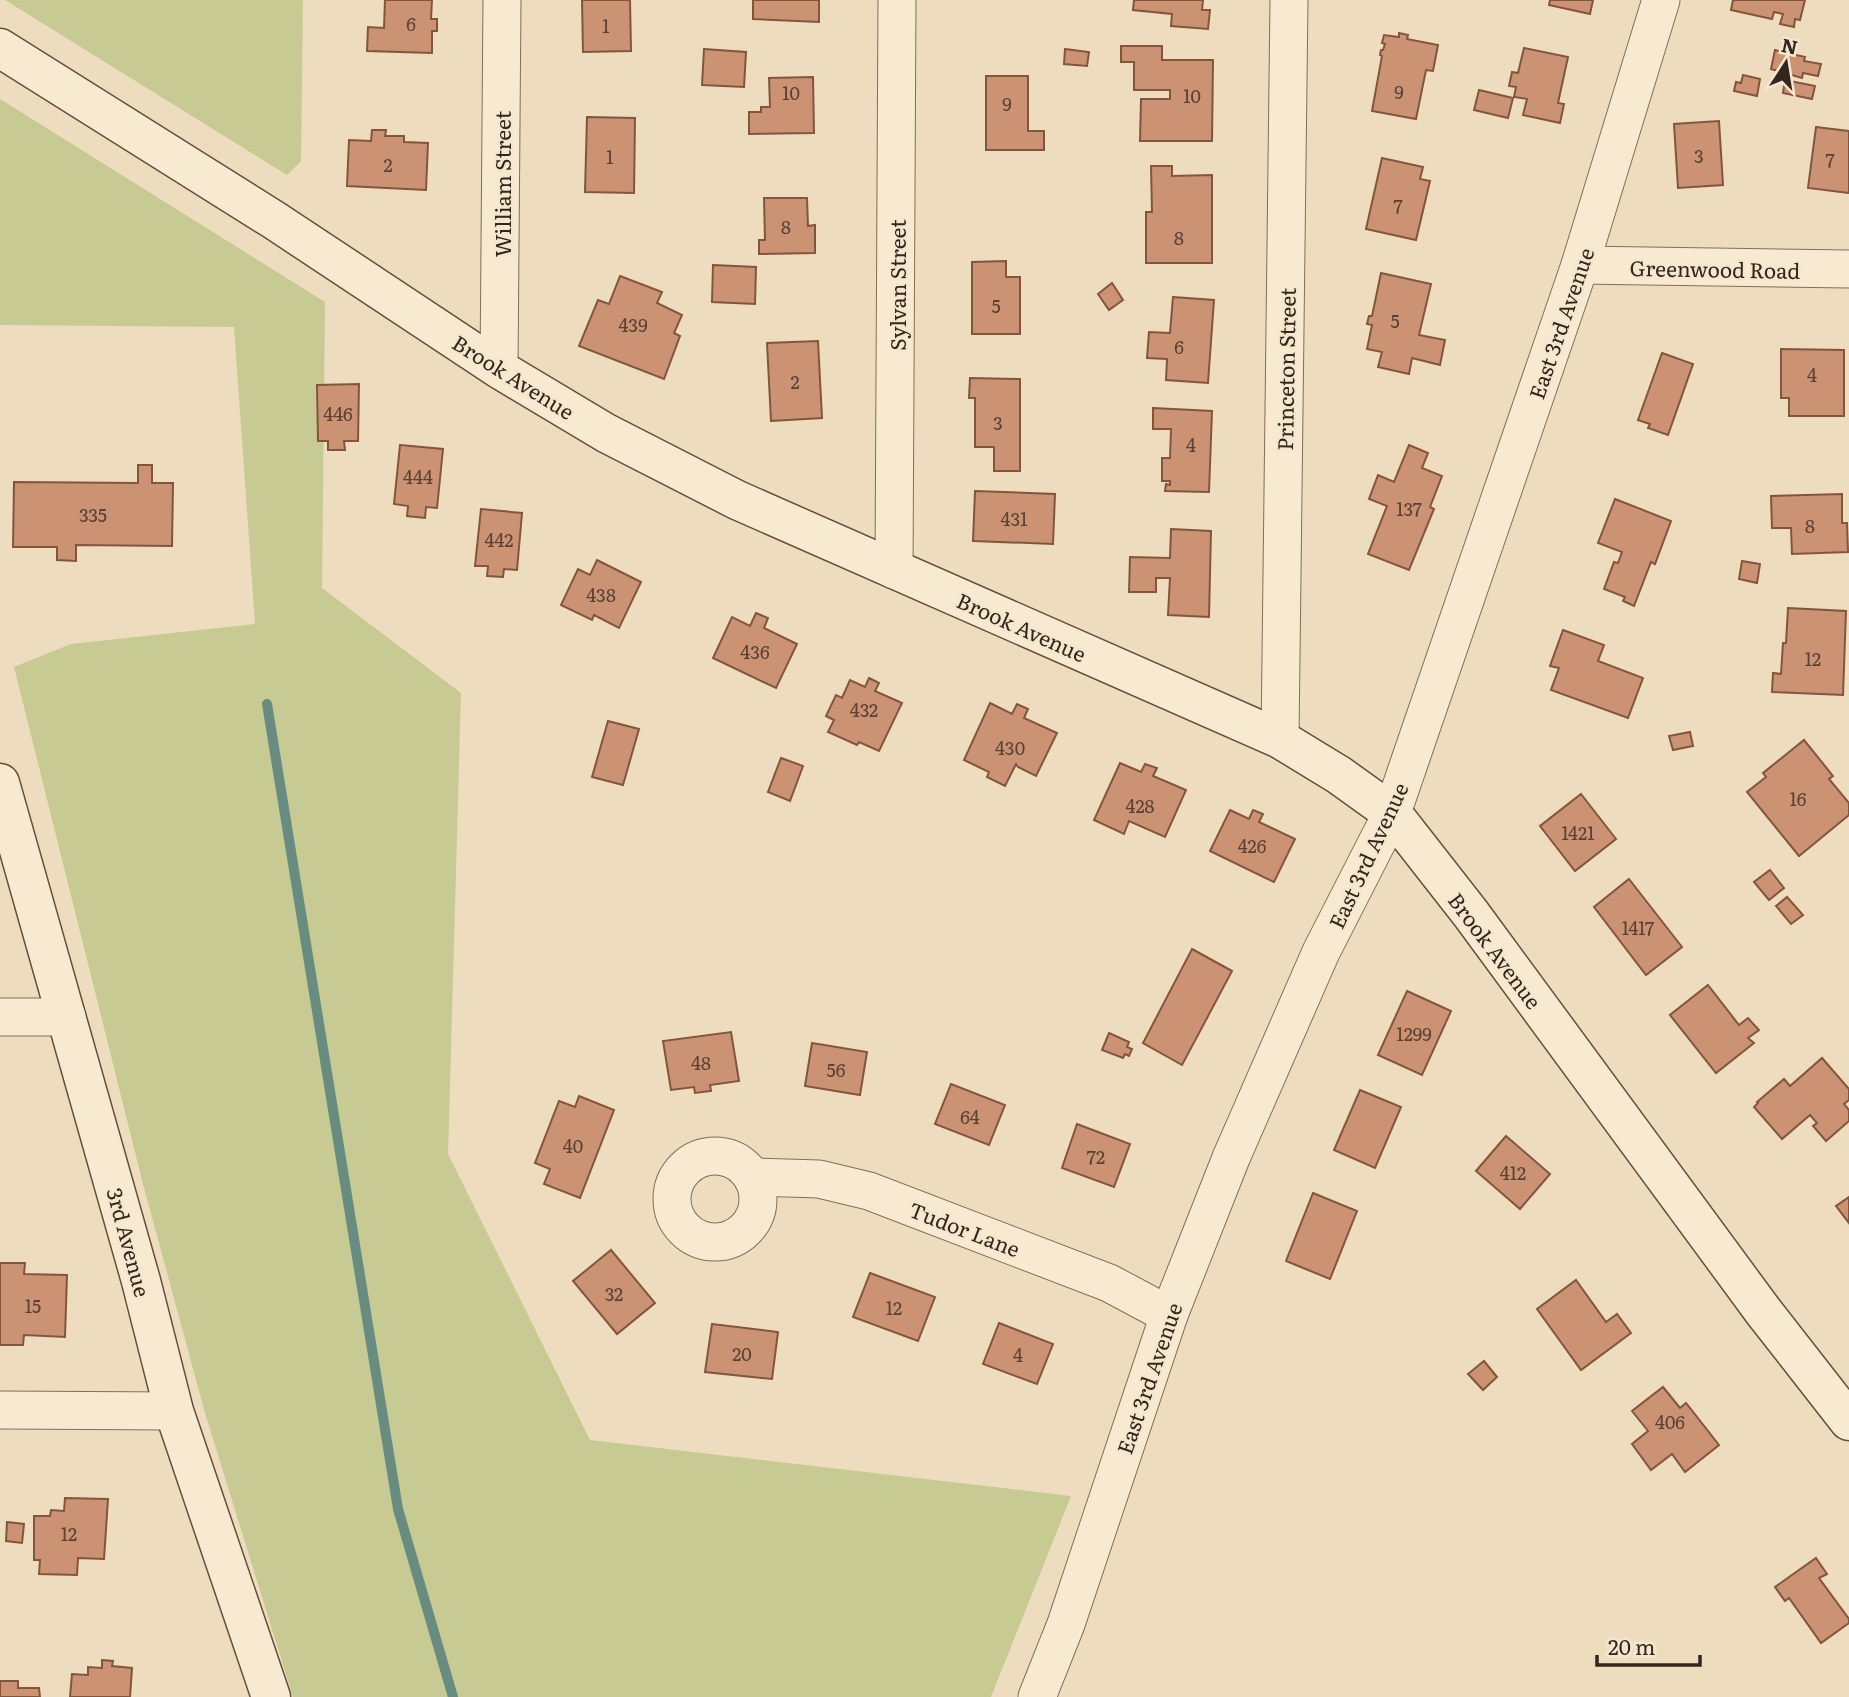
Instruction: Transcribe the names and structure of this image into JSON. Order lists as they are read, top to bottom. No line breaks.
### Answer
{"streets":{"street":["William Street","Greenwood Road","Sylvan Street","East 3rd Avenue","Princeton Street","Brook Avenue","Tudor Lane","3rd Avenue"]},"crossings":[["William Street","Brook Avenue"],["Greenwood Road","East 3rd Avenue"],["Sylvan Street","Brook Avenue"],["East 3rd Avenue","Brook Avenue"],["East 3rd Avenue","Tudor Lane"],["Princeton Street","Brook Avenue"]],"house_numbers":["6","1","9","10","10","9","3","1","7","2","7","8","8","5","5","439","6","4","2","446","3","4","444","137","335","431","8","442","438","436","12","432","430","16","428","1421","426","1417","1299","48","56","64","40","72","412","32","15","12","20","4","406","12"],"scale_bar":"20 m","north":"top"}
